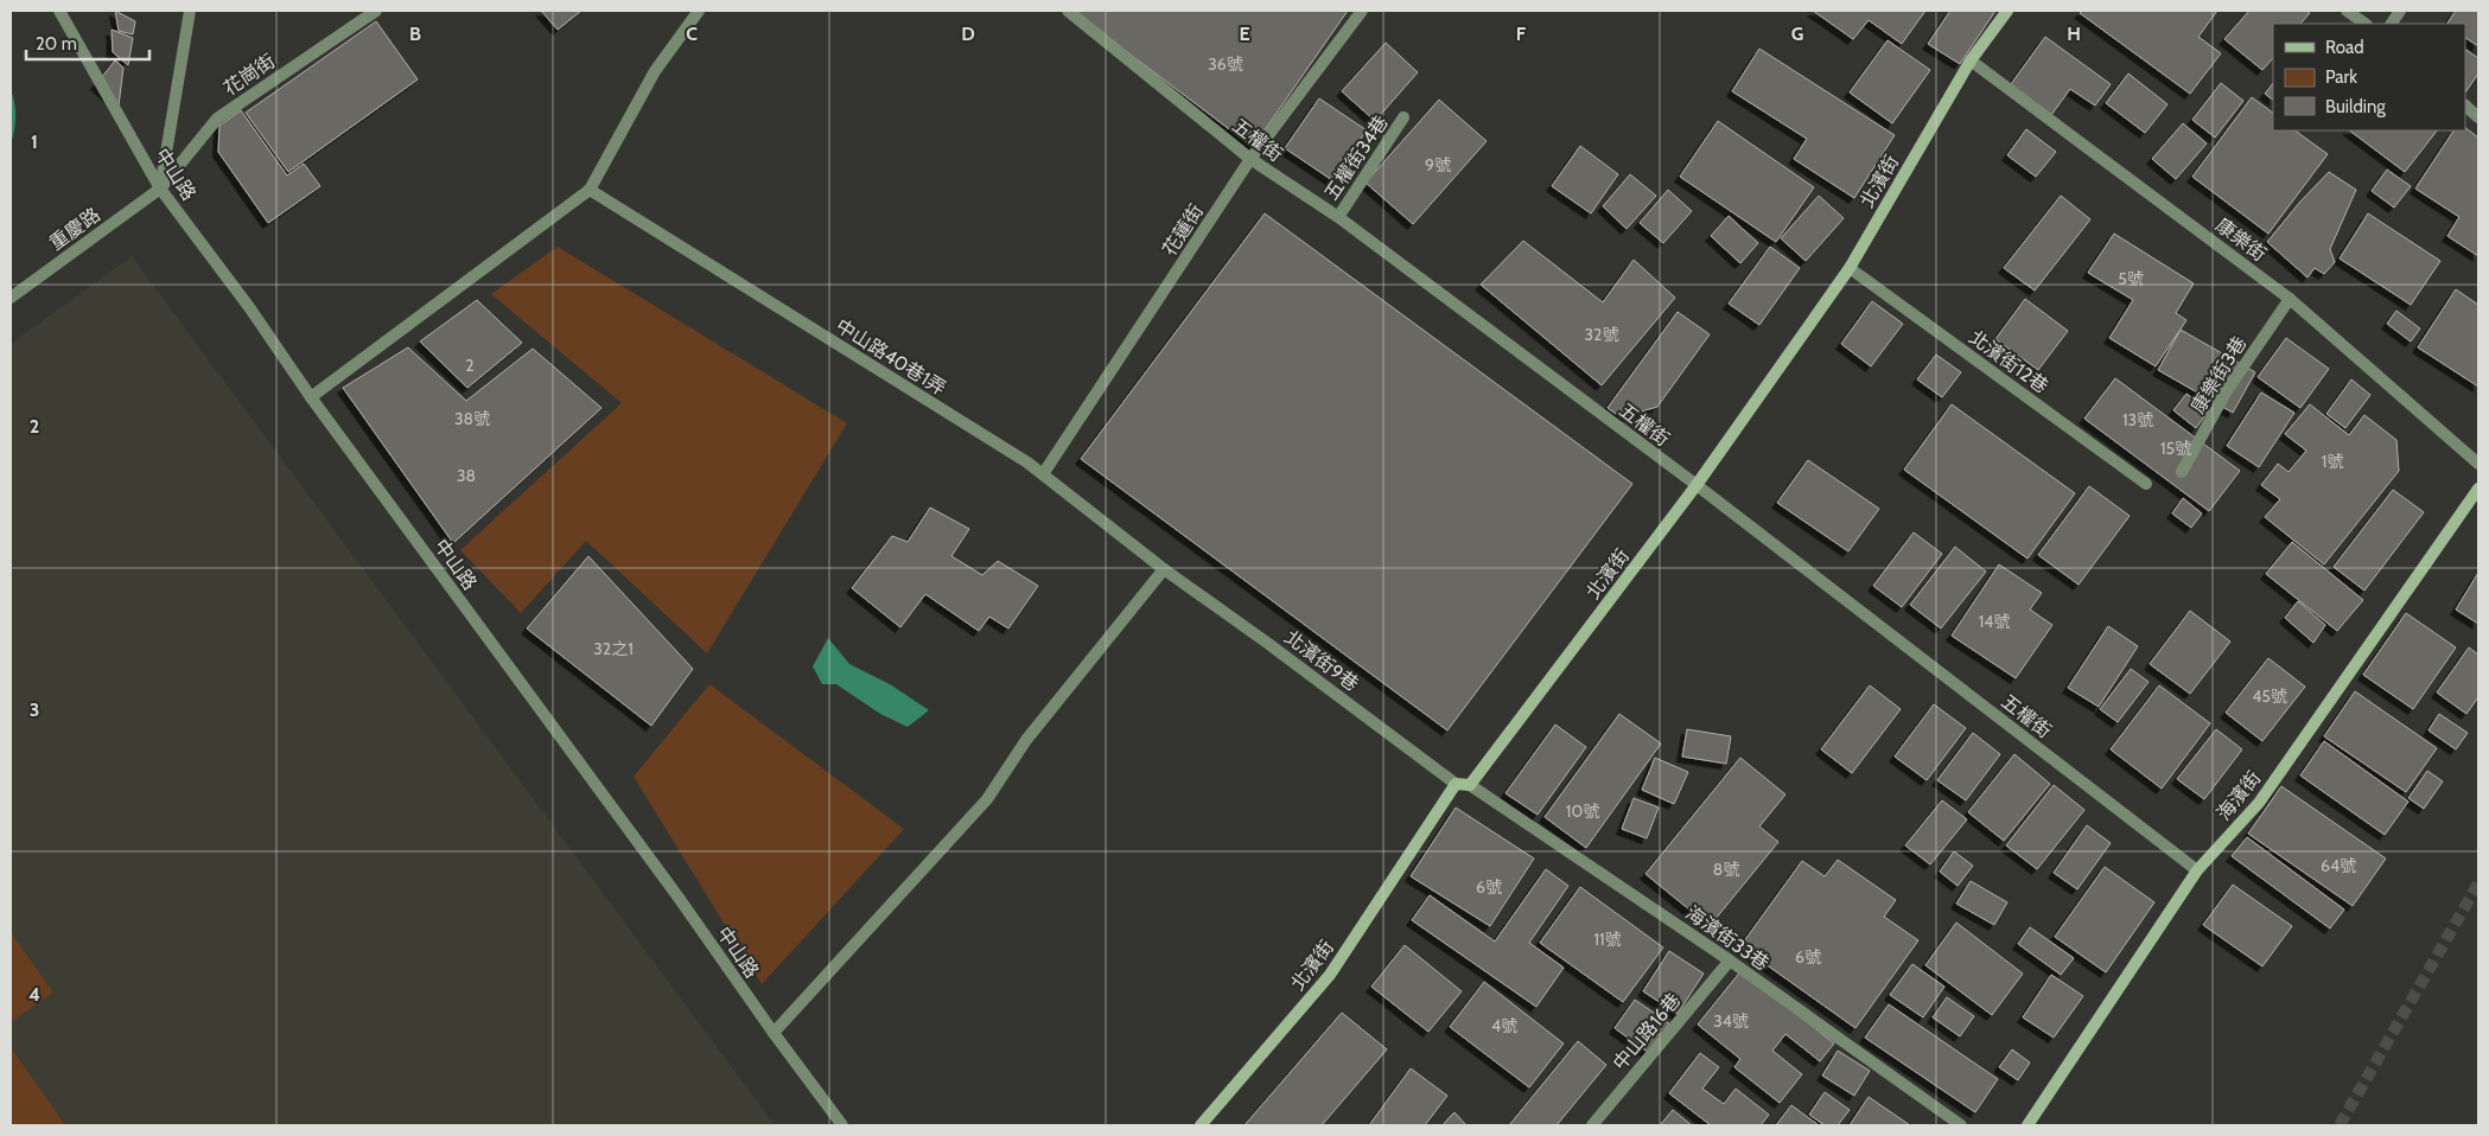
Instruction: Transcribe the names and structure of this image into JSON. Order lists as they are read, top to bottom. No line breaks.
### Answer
{"streets":{"main road":["北濱街","海濱街"],"street":["花崗街","五權街","五權街34巷","中山路","重慶路","花蓮街","康樂街","中山路40巷1弄","北濱街12巷","康樂街3巷","北濱街9巷","海濱街33巷","中山路16巷"]},"crossings":[["花崗街","中山路"],["花崗街","重慶路"],["五權街","五權街34巷"],["五權街","北濱街"],["五權街","花蓮街"],["五權街","海濱街"],["中山路","重慶路"],["北濱街","康樂街"],["北濱街","北濱街12巷"],["北濱街","北濱街9巷"],["北濱街","海濱街33巷"],["花蓮街","中山路40巷1弄"],["康樂街","康樂街3巷"],["中山路40巷1弄","北濱街9巷"],["海濱街33巷","中山路16巷"]],"house_numbers":["36號","9號","5號","32號","2","38號","13號","15號","1號","38","14號","32之1","45號","10號","64號","8號","6號","11號","6號","34號","4號"],"legend":["Road","Park","Building"],"scale_bar":"20 m","grid":{"columns":["B","C","D","E","F","G","H"],"rows":["1","2","3","4"]}}
